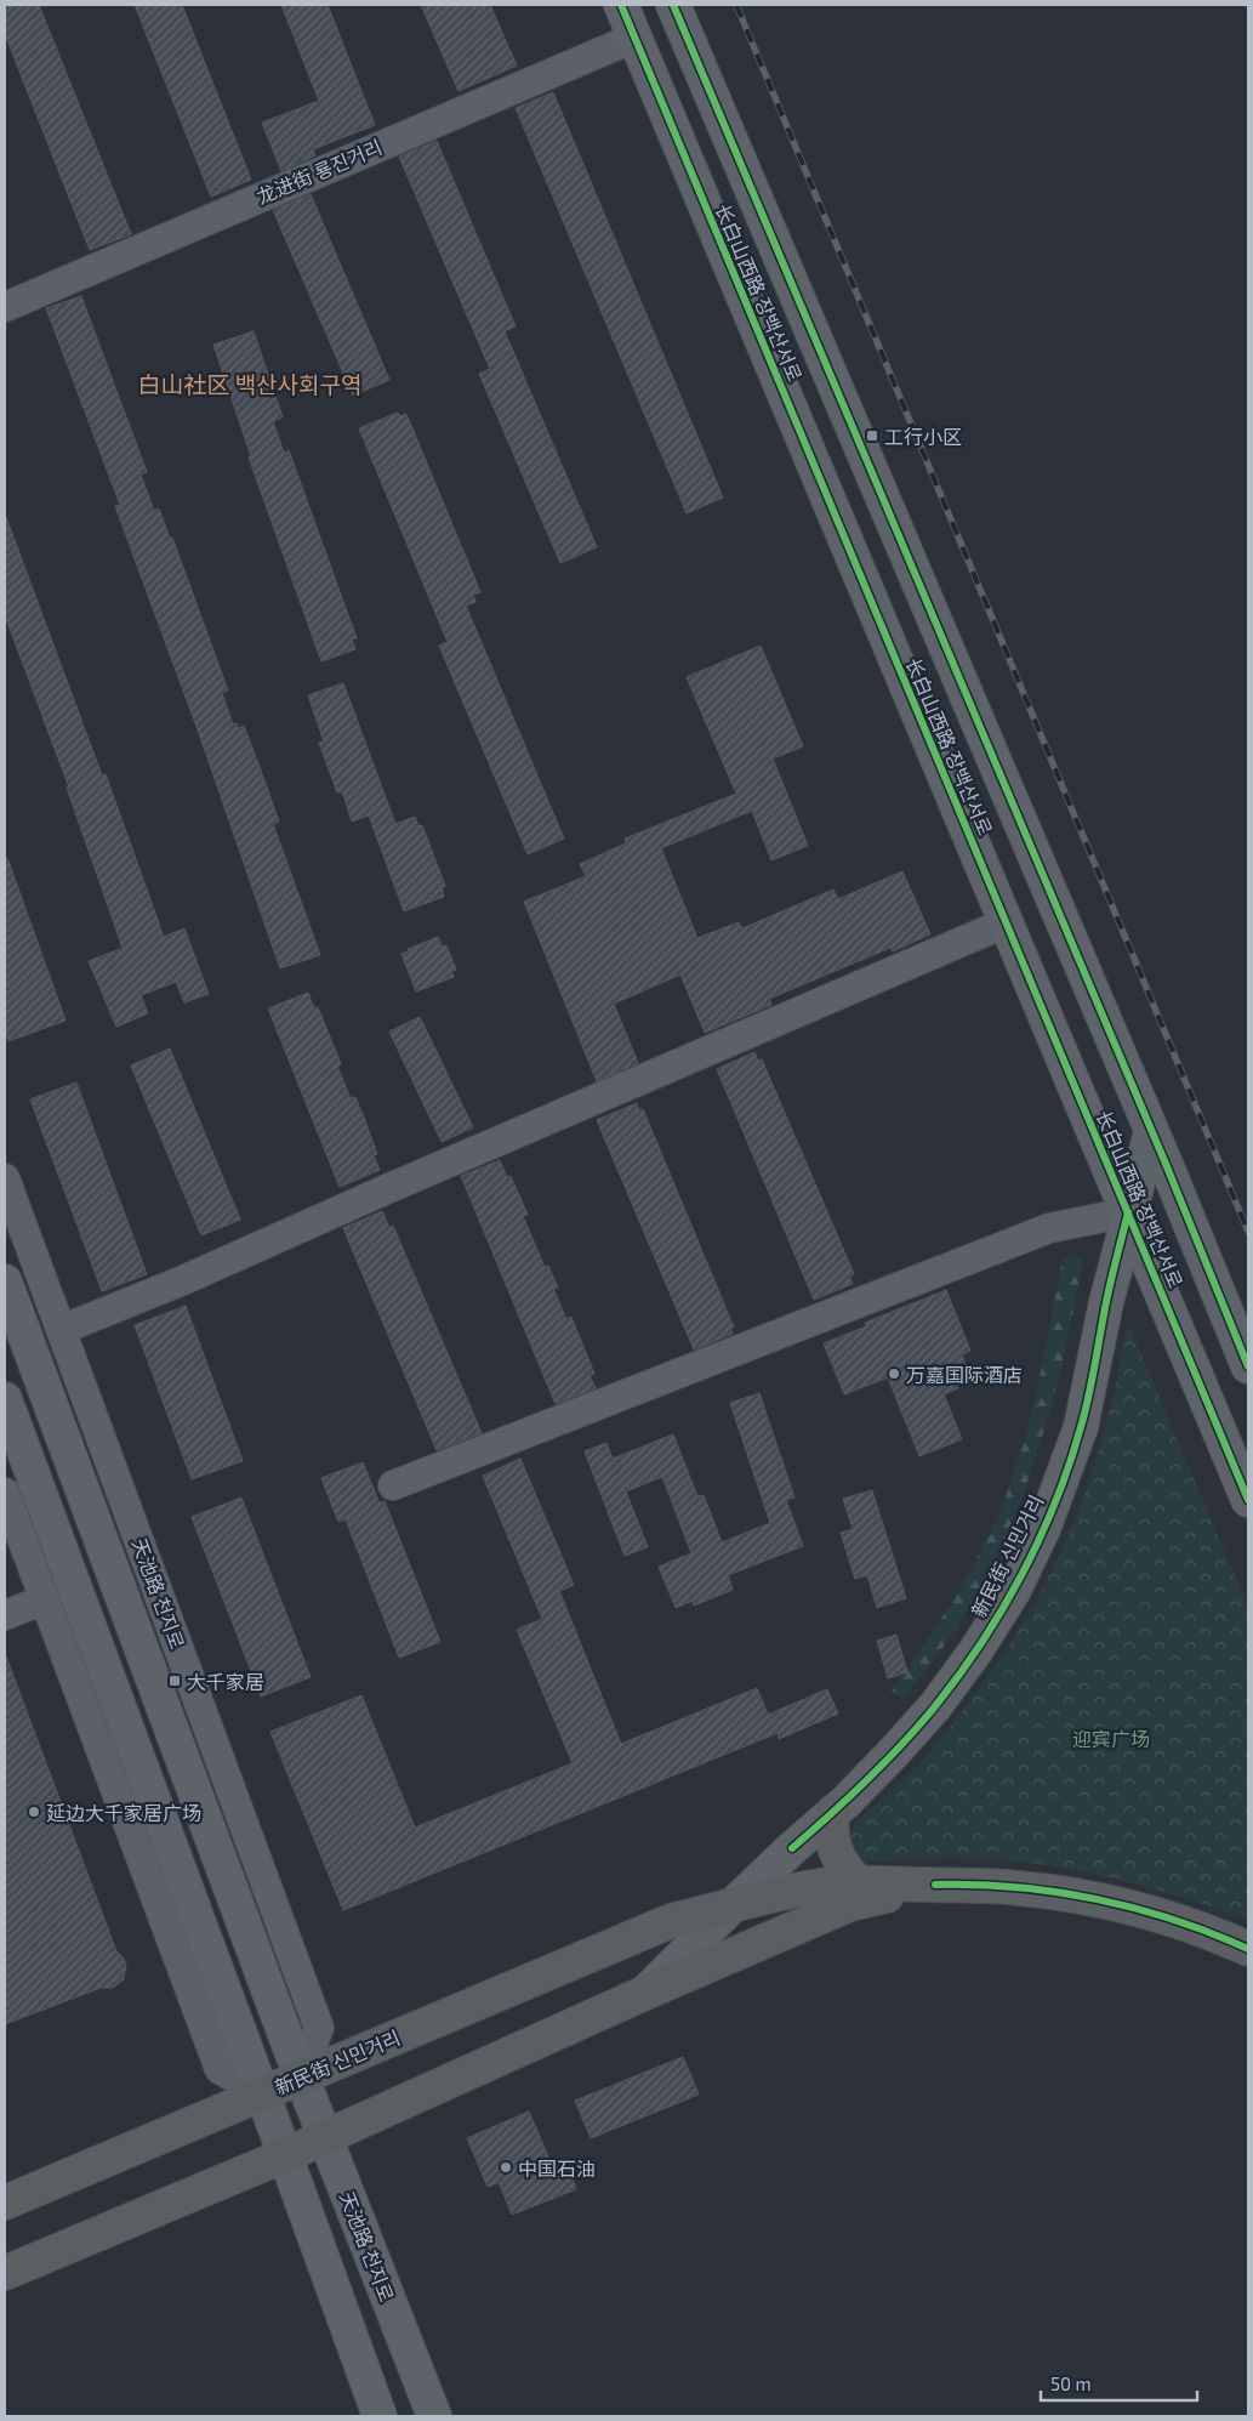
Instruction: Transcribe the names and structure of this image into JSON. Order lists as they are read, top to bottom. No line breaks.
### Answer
{"streets":{"highway":["新民街 신민거리"],"main road":["长白山西路 장백산서로","天池路 천지로"],"street":["龙进街 룡진거리"]},"crossings":[["龙进街 룡진거리","长白山西路 장백산서로"],["长白山西路 장백산서로","新民街 신민거리"],["新民街 신민거리","天池路 천지로"]],"districts":["白山社区 백산사회구역"],"parks":["迎宾广场"],"places":{"transit":["工行小区","大千家居"],"other":["万嘉国际酒店","延边大千家居广场","中国石油"]},"scale_bar":"50 m"}
